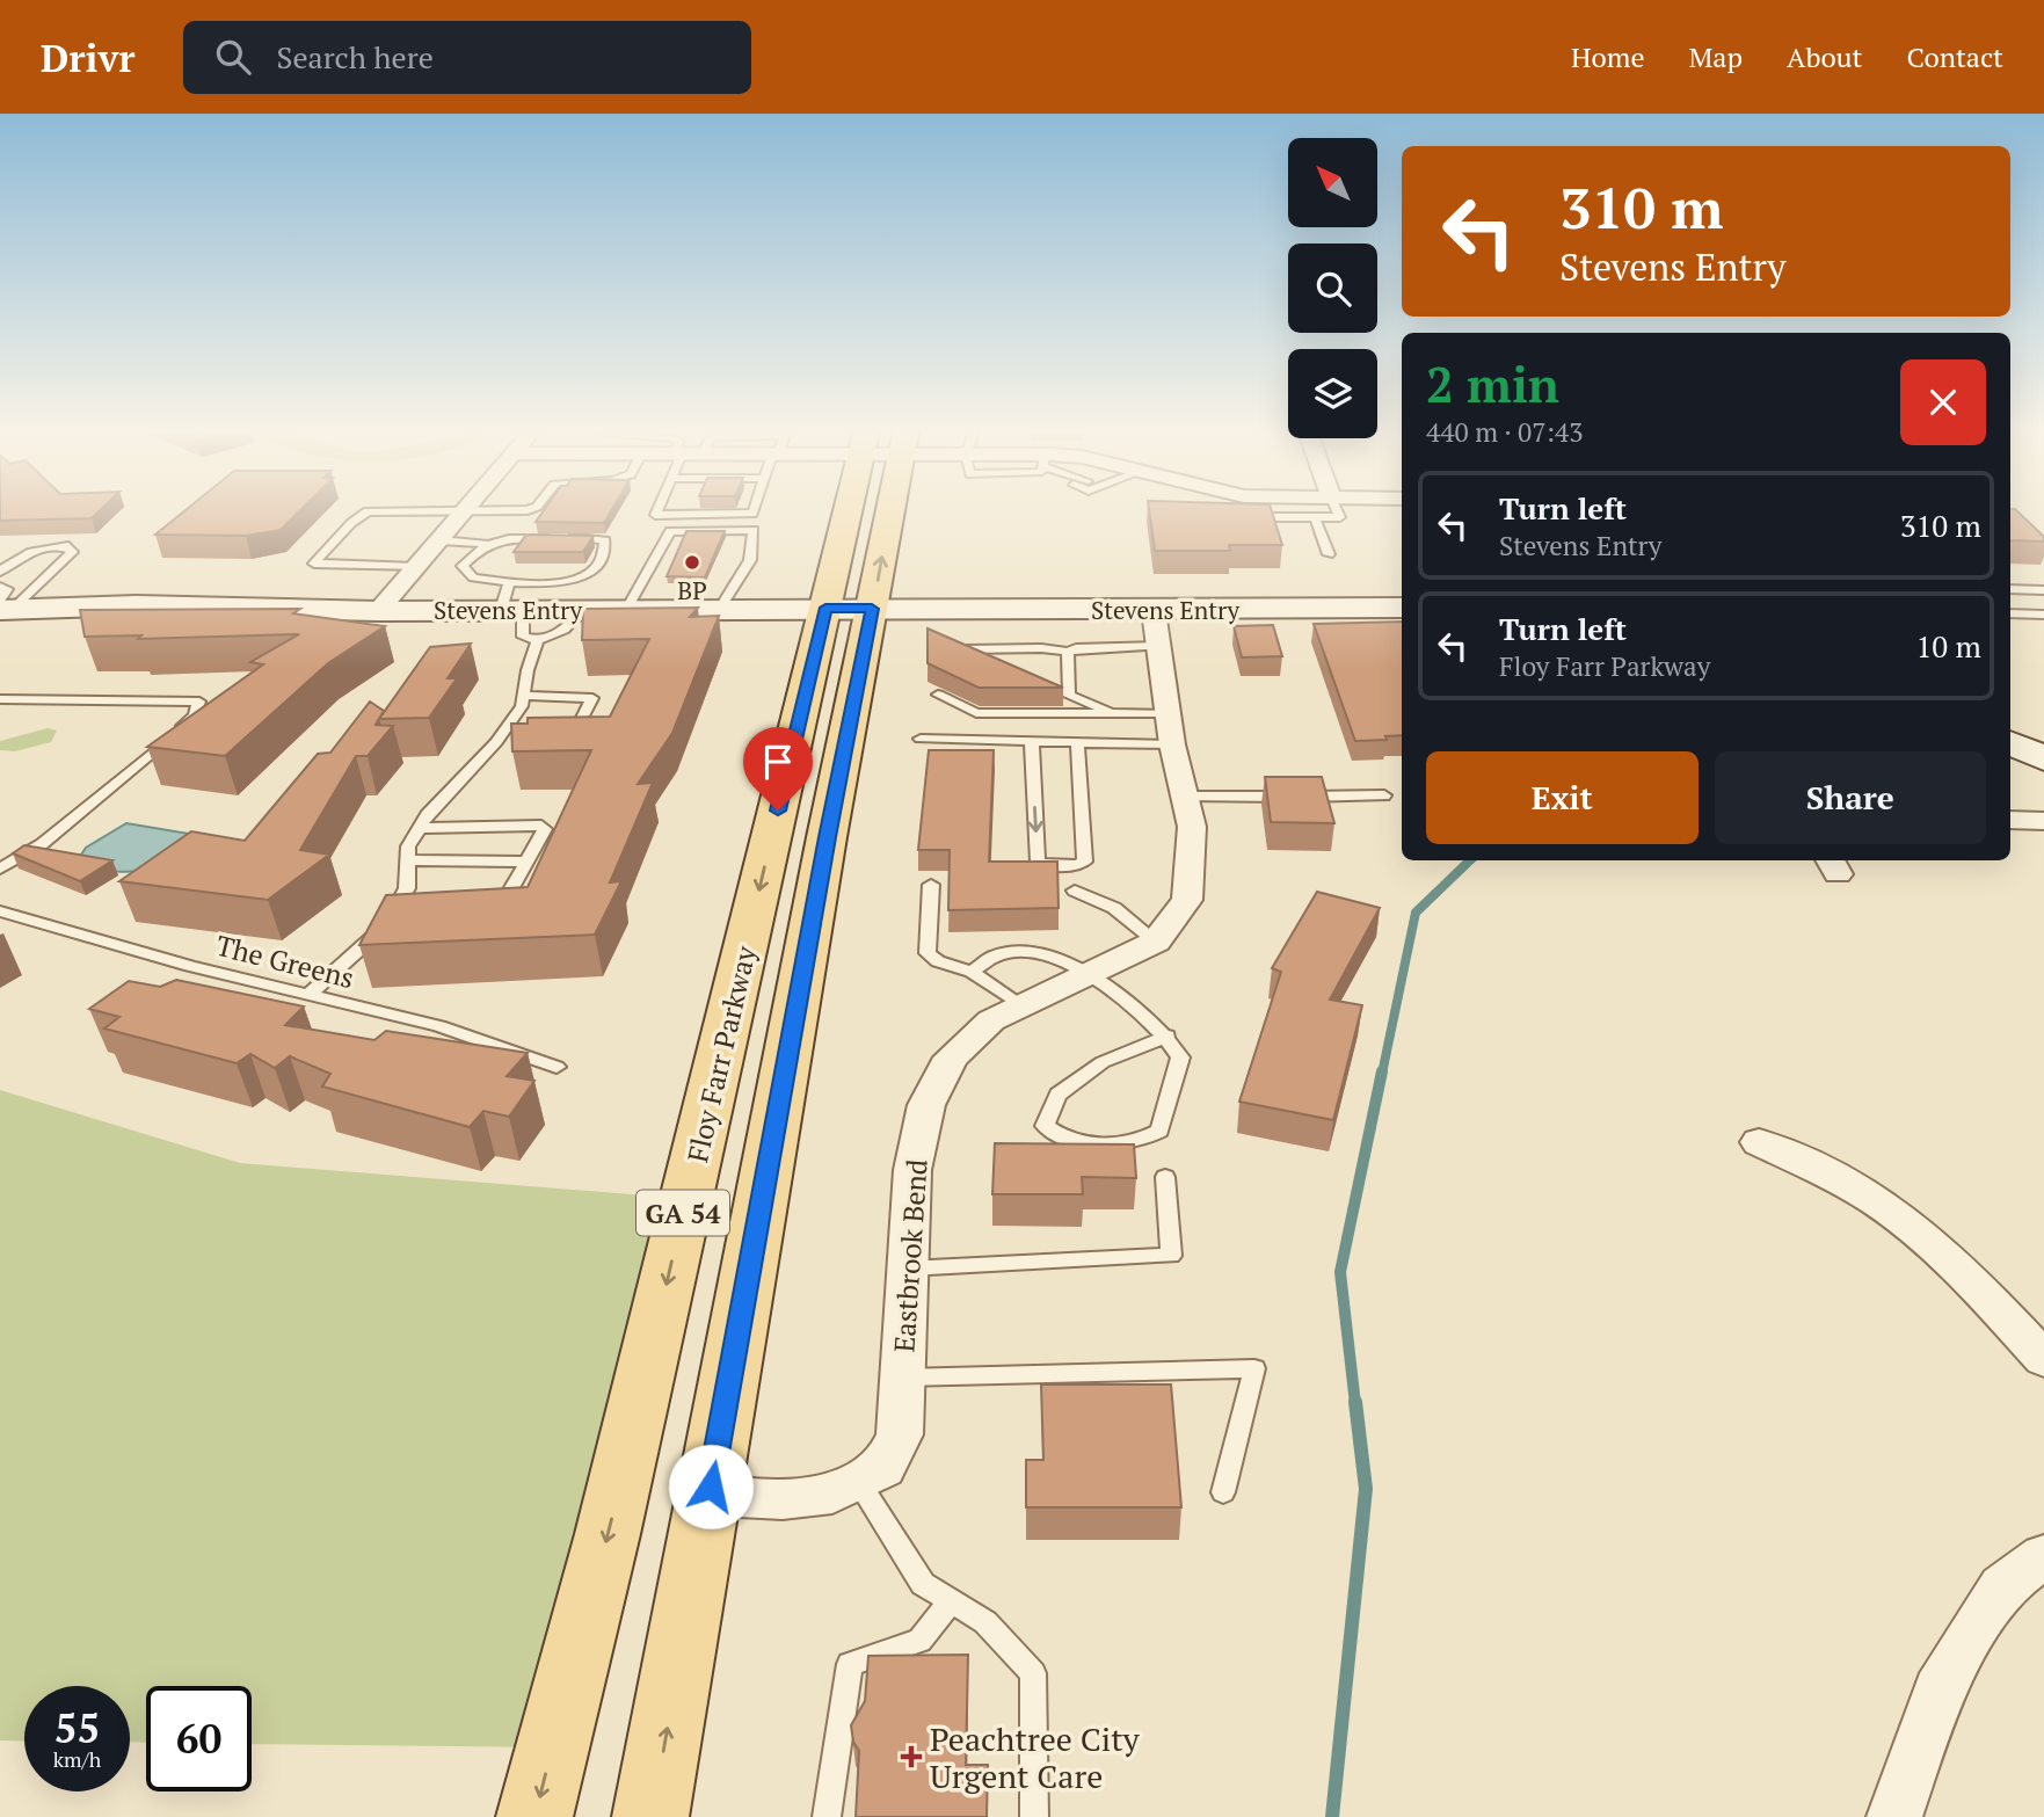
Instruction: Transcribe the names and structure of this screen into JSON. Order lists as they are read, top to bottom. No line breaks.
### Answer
{"streets":{"main road":["Floy Farr Parkway","GA 54"],"street":["Stevens Entry","Eastbrook Bend"],"lane":["The Greens"]},"crossings":[["Stevens Entry","Floy Farr Parkway"],["Stevens Entry","Eastbrook Bend"],["Floy Farr Parkway","Eastbrook Bend"]],"places":{"other":["BP"],"health":["Peachtree City Urgent Care"]},"north":"top left","page":{"header":"Drivr","search":"Search here","nav":["Home","Map","About","Contact"],"turn":["310 m","Stevens Entry"],"heading":["2 min","440 m · 07:43"],"list":[{"name":"Turn left","note":"Stevens Entry","value":"310 m"},{"name":"Turn left","note":"Floy Farr Parkway","value":"10 m"}],"buttons":["Exit","Share"],"speed":"55 km/h","limit":"60"}}
